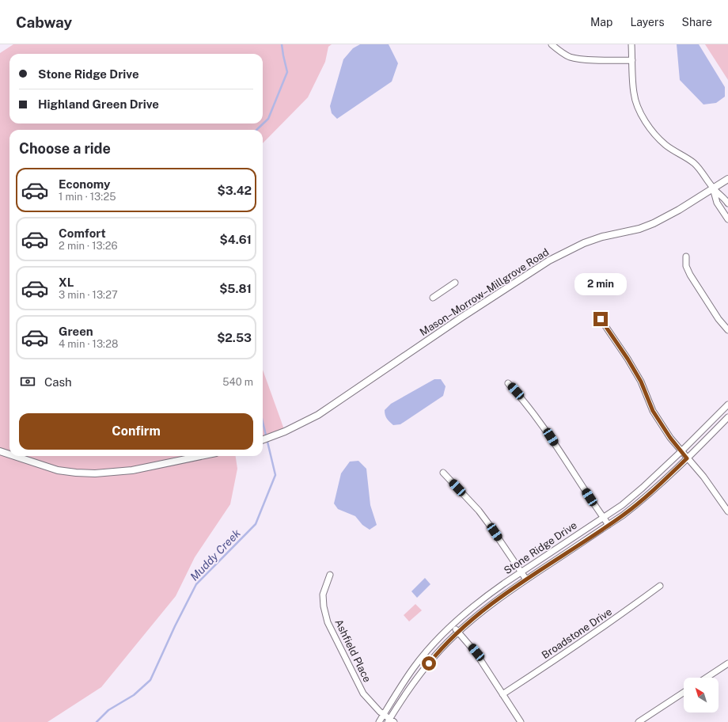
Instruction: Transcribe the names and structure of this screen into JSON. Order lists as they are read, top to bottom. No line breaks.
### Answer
{"streets":{"street":["Mason–Morrow–Millgrove Road","Stone Ridge Drive","Broadstone Drive","Ashfield Place"]},"crossings":[["Stone Ridge Drive","Ashfield Place"]],"water":["Muddy Creek"],"north":"top left","page":{"header":"Cabway","nav":["Map","Layers","Share"],"banner":["Stone Ridge Drive","Highland Green Drive"],"heading":"Choose a ride","list":[{"name":"Economy","note":"1 min · 13:25","value":"$3.42"},{"name":"Comfort","note":"2 min · 13:26","value":"$4.61"},{"name":"XL","note":"3 min · 13:27","value":"$5.81"},{"name":"Green","note":"4 min · 13:28","value":"$2.53"}],"bubble":"2 min","pay":["Cash","540 m"],"buttons":"Confirm"}}
